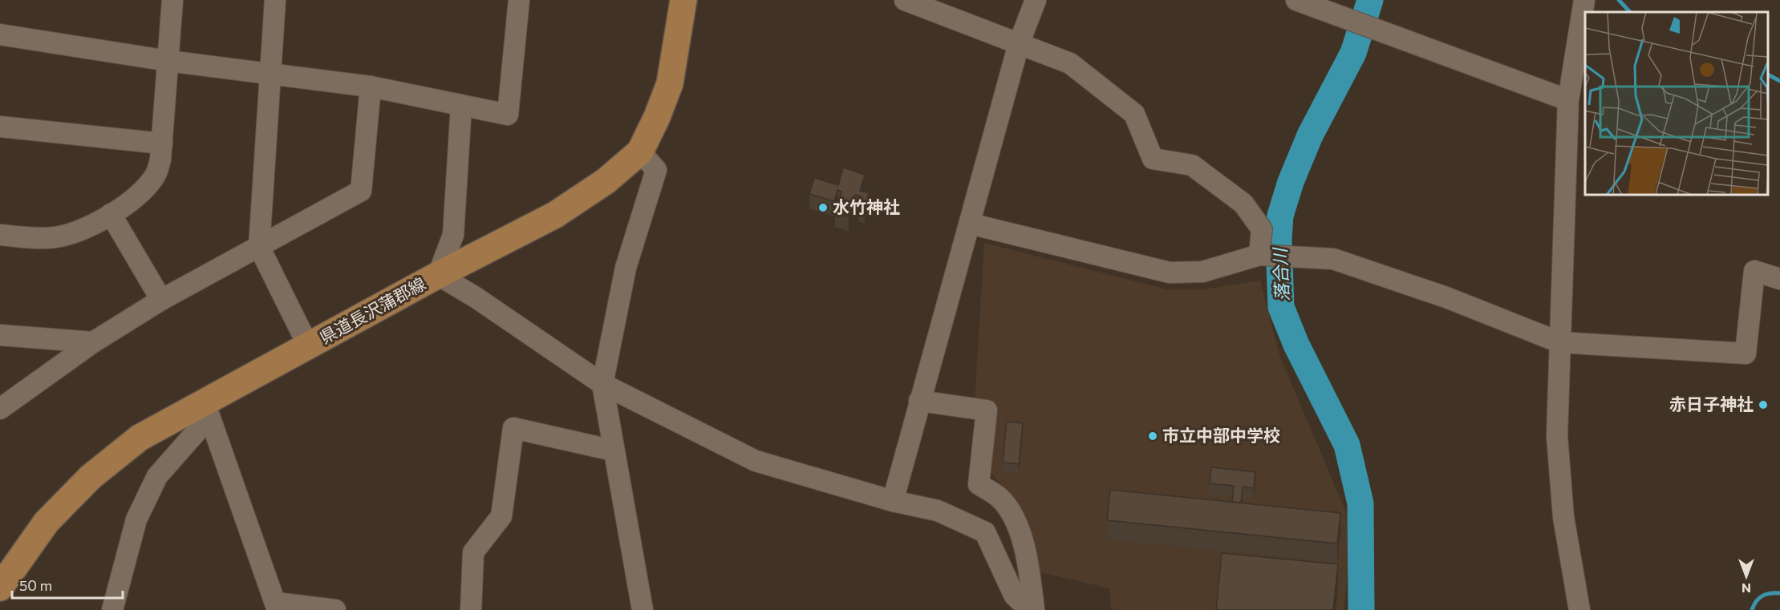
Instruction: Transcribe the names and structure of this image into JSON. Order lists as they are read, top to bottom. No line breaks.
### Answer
{"streets":{"main road":["県道長沢蒲郡線"]},"water":["落合川"],"places":["水竹神社","赤日子神社","市立中部中学校"],"scale_bar":"50 m","north":"bottom"}
